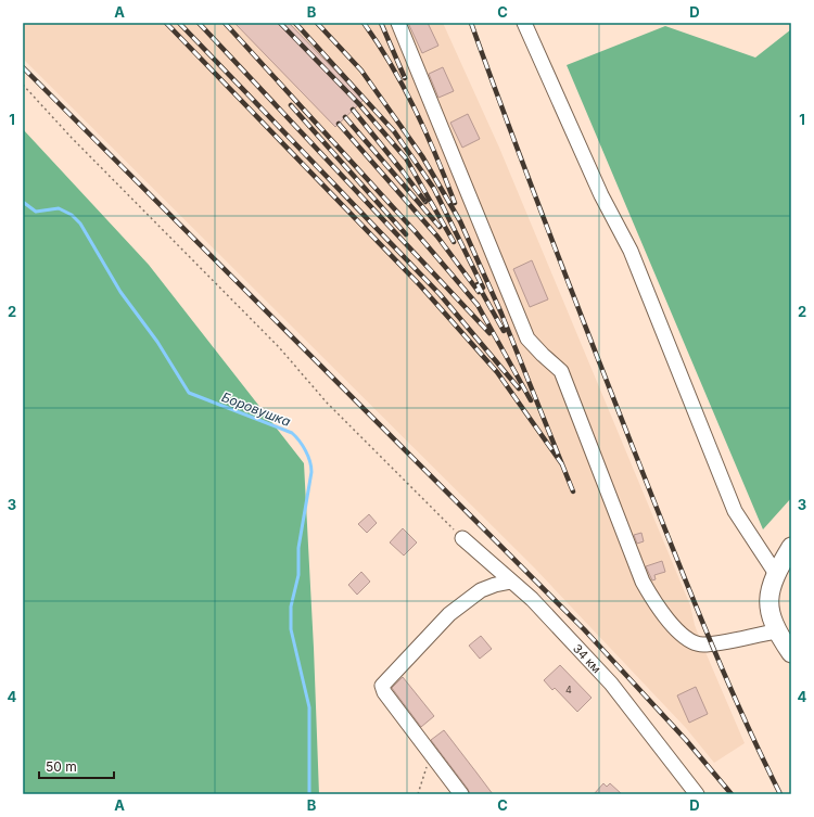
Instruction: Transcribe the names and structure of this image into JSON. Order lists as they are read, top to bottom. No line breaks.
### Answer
{"streets":{"street":["34 км"]},"water":["Боровушка"],"house_numbers":["4"],"scale_bar":"50 m","grid":{"columns":["A","B","C","D"],"rows":["1","2","3","4"]}}
